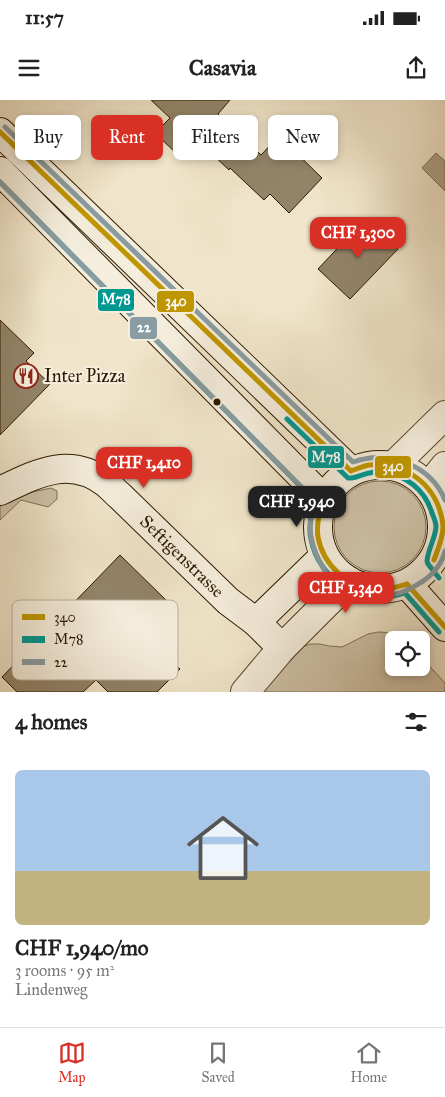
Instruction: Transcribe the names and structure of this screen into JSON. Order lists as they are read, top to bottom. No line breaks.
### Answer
{"streets":{"main road":["Seftigenstrasse"]},"places":{"restaurant":["Inter Pizza"]},"lines":["transit line 22","transit line 340","transit line M78"],"legend":["340","M78","22"],"page":{"status":"11:57","header":"Casavia","chip":["Buy","Rent","Filters","New"],"price":["CHF 1,300","CHF 1,410","CHF 1,940","CHF 1,340"],"heading":"4 homes","list":[{"name":"CHF 1,940/mo","note":"3 rooms · 95 m² · Lindenweg"}],"tabs":["Map","Saved","Home"]}}
